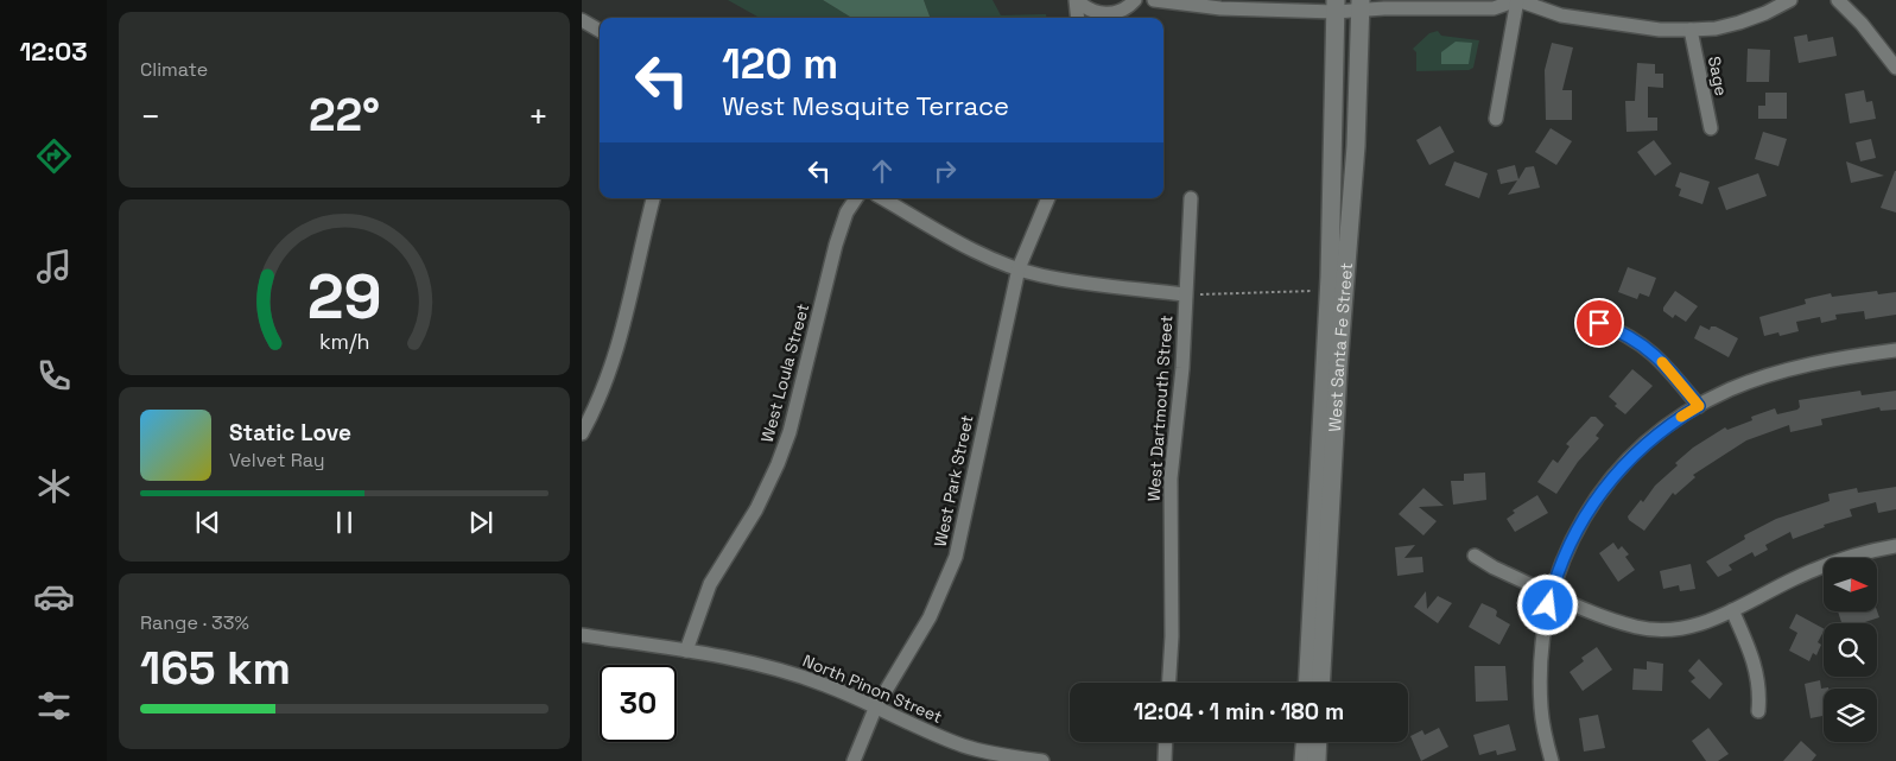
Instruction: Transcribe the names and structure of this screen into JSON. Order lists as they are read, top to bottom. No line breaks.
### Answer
{"streets":{"street":["Sage","West Santa Fe Street","West Loula Street","West Dartmouth Street","West Park Street","North Pinon Street"]},"crossings":[["West Loula Street","North Pinon Street"],["West Park Street","North Pinon Street"]],"north":"right","page":{"tabs":"12:03","tile":["Climate",["Range · 33%","165 km"]],"turn":["120 m","West Mesquite Terrace"],"heat":["−","22°","+"],"song":["Static Love","Velvet Ray"],"limit":"30","trip":"12:04 · 1 min · 180 m","gauge":["29","km/h"]}}
